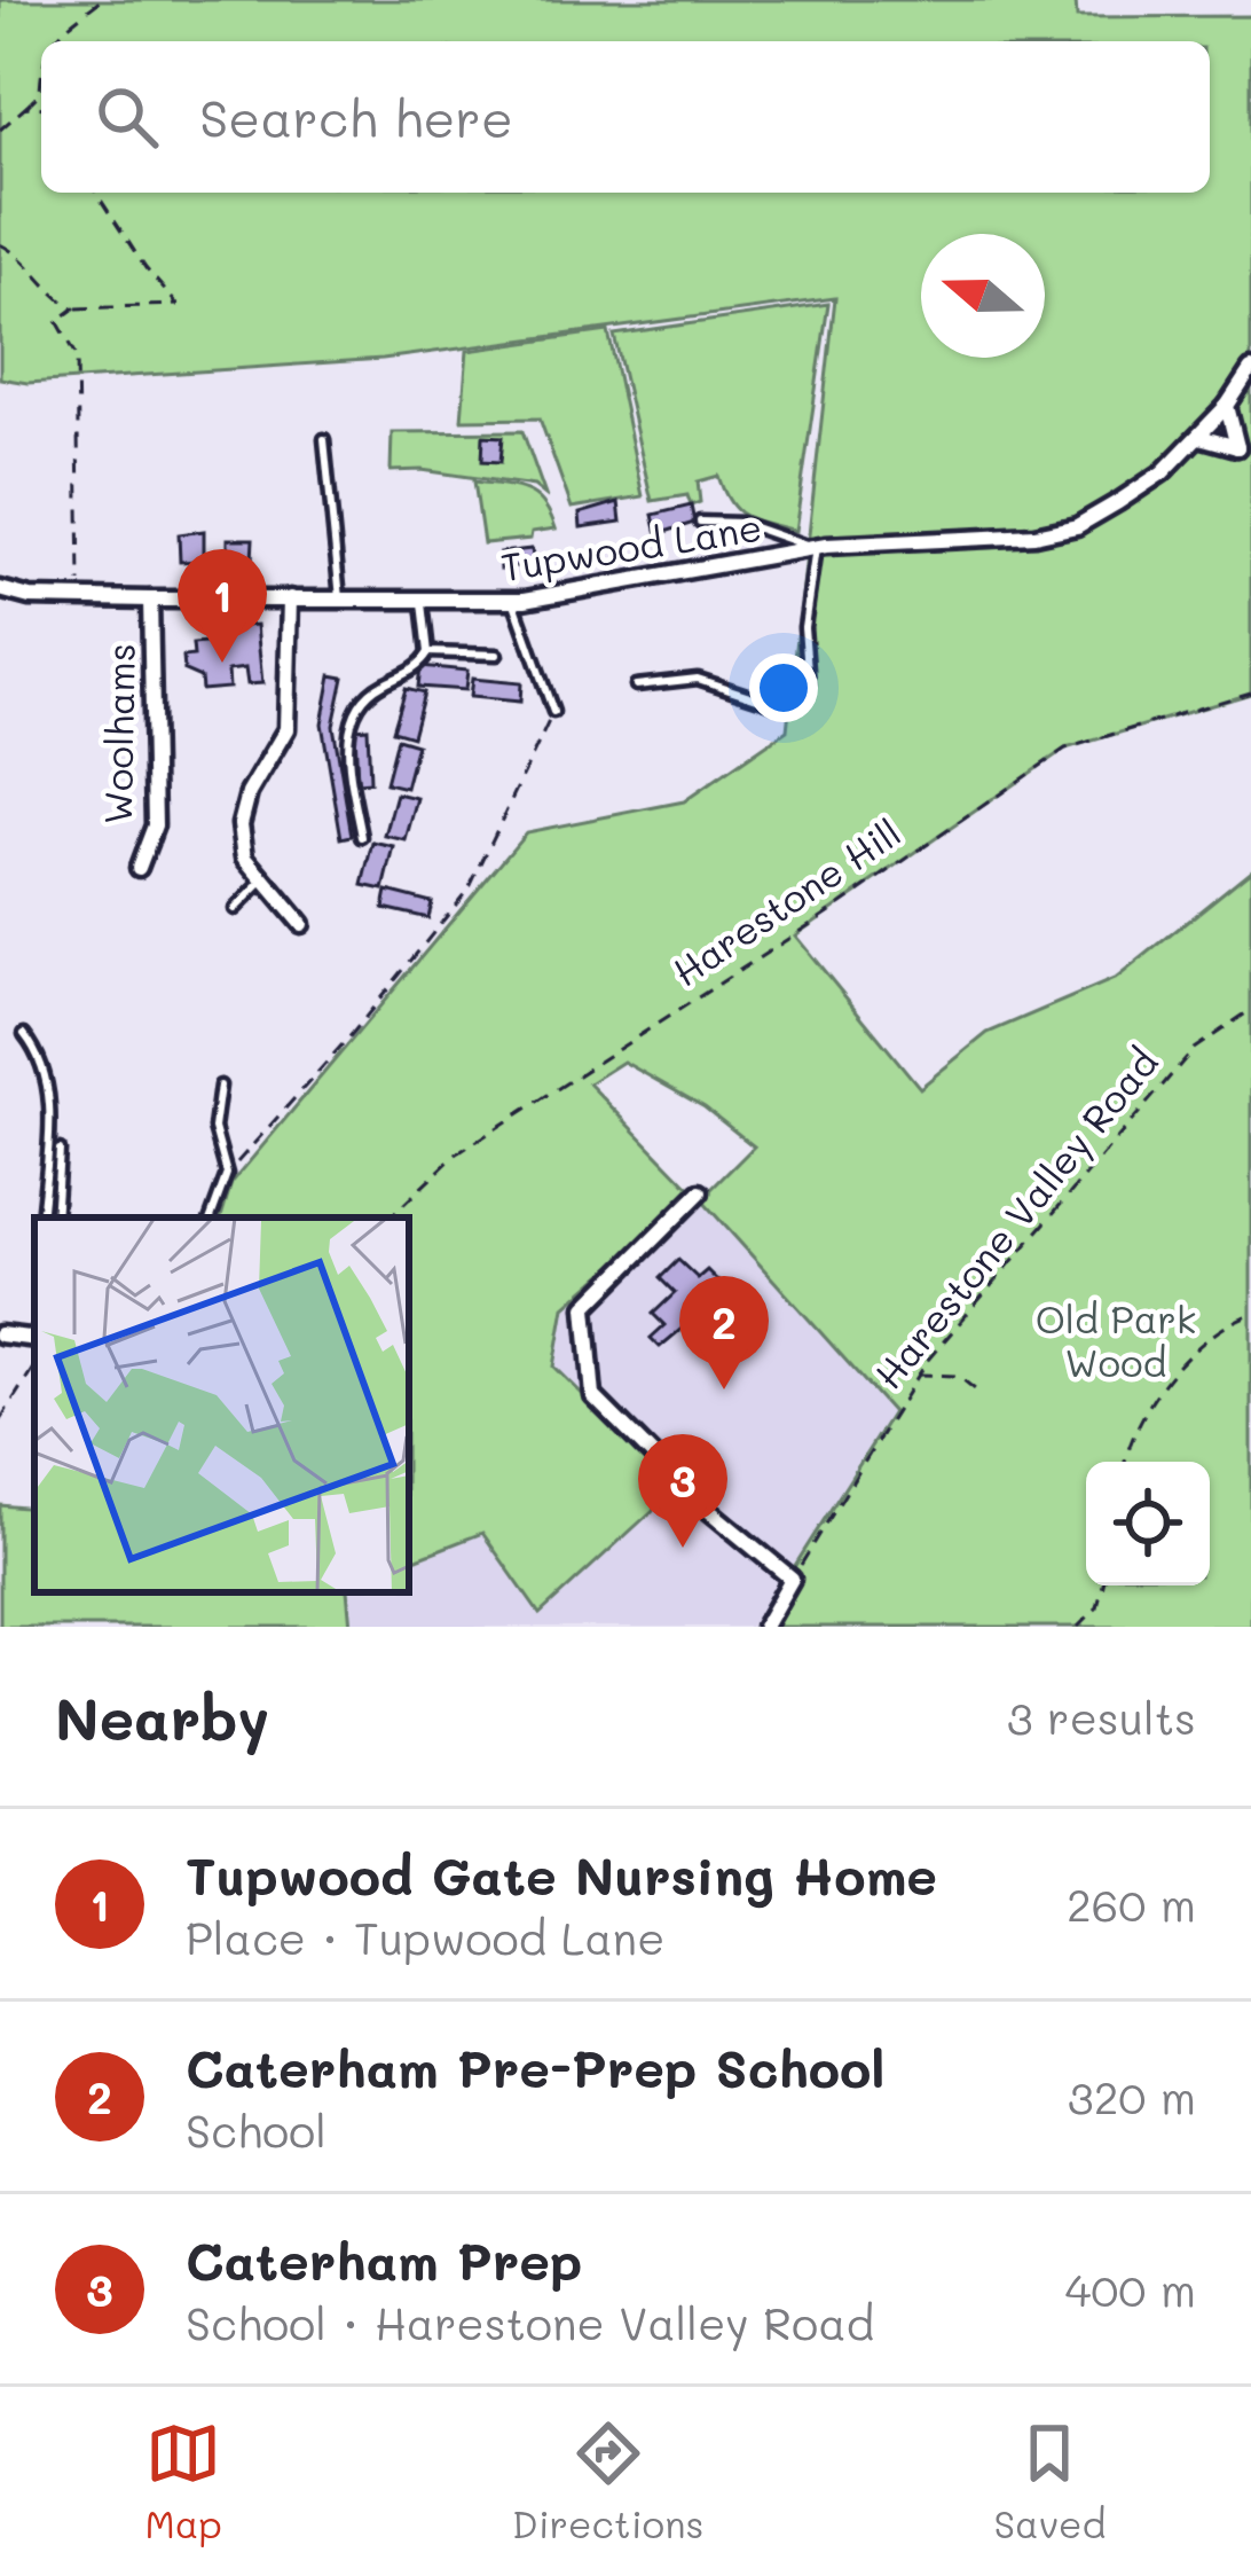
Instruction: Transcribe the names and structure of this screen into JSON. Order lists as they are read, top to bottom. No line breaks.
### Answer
{"streets":{"street":["Tupwood Lane","Woolhams"],"path":["Harestone Hill","Harestone Valley Road"]},"crossings":[["Tupwood Lane","Woolhams"]],"parks":["Old Park Wood"],"north":"left","page":{"search":"Search here","pins":["1","2","3"],"heading":["Nearby","3 results"],"list":[{"mark":"1","name":"Tupwood Gate Nursing Home","note":"Place · Tupwood Lane","value":"260 m"},{"mark":"2","name":"Caterham Pre-Prep School","note":"School","value":"320 m"},{"mark":"3","name":"Caterham Prep","note":"School · Harestone Valley Road","value":"400 m"}],"nav":["Map","Directions","Saved"]}}
